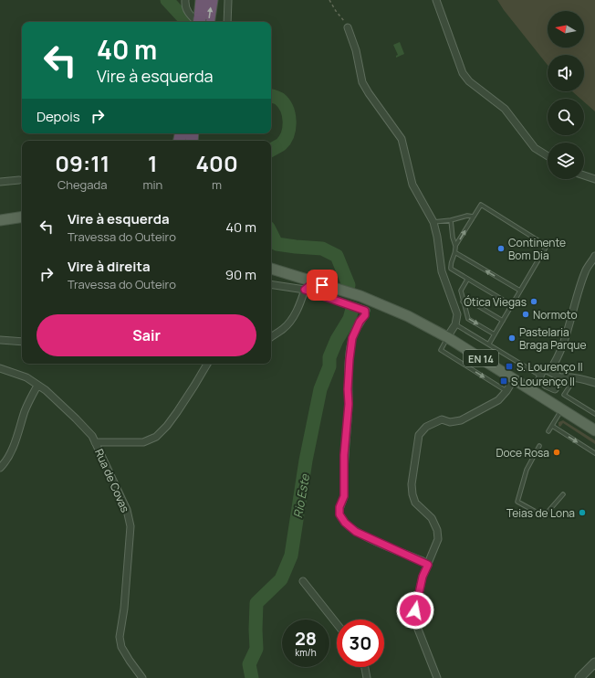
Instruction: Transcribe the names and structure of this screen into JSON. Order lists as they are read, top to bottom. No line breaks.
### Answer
{"streets":{"main road":["EN 14"],"street":["Rua de Covas"]},"water":["Rio Este"],"places":{"other":["Continente Bom Dia","Ótica Viegas","Normoto","Pastelaria Braga Parque","Doce Rosa","Teias de Lona"],"transit":["S. Lourenço II","S Lourenço II"]},"north":"left","page":{"turn":["40 m","Vire à esquerda"],"then":"Depois","eta":["09:11","Chegada","1","min","400","m"],"list":[{"name":"Vire à esquerda","note":"Travessa do Outeiro","value":"40 m"},{"name":"Vire à direita","note":"Travessa do Outeiro","value":"90 m"}],"buttons":"Sair","speed":"28 km/h","limit":"30"}}
